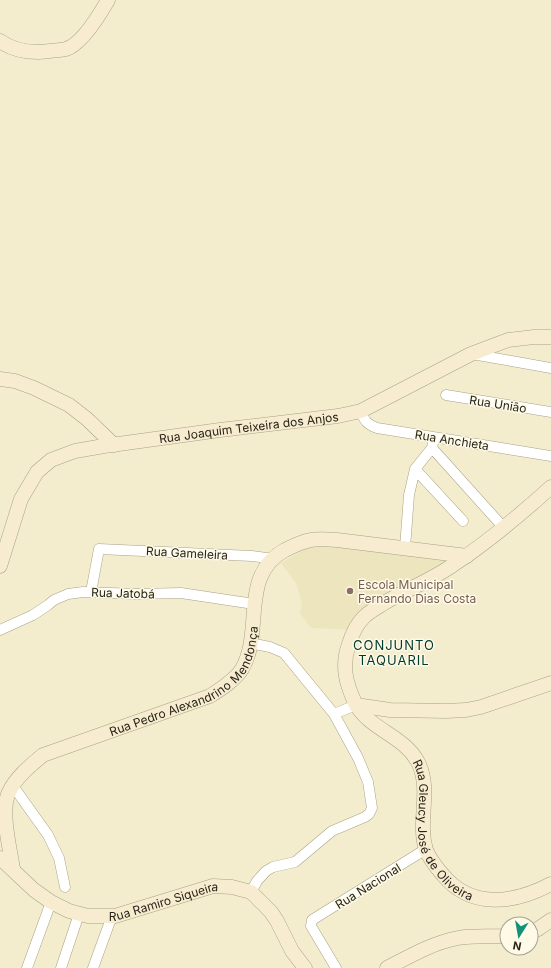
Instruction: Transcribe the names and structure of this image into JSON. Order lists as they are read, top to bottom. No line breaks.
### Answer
{"streets":{"street":["Rua União","Rua Joaquim Teixeira dos Anjos","Rua Anchieta","Rua Gameleira","Rua Jatobá","Rua Pedro Alexandrino Mendonça","Rua Gleucy José de Oliveira","Rua Nacional","Rua Ramiro Siqueira"]},"crossings":[["Rua Joaquim Teixeira dos Anjos","Rua Anchieta"],["Rua Gameleira","Rua Jatobá"],["Rua Gameleira","Rua Pedro Alexandrino Mendonça"],["Rua Jatobá","Rua Pedro Alexandrino Mendonça"],["Rua Pedro Alexandrino Mendonça","Rua Gleucy José de Oliveira"],["Rua Pedro Alexandrino Mendonça","Rua Ramiro Siqueira"],["Rua Gleucy José de Oliveira","Rua Nacional"]],"districts":["CONJUNTO TAQUARIL"],"places":["Escola Municipal Fernando Dias Costa"],"north":"bottom"}
